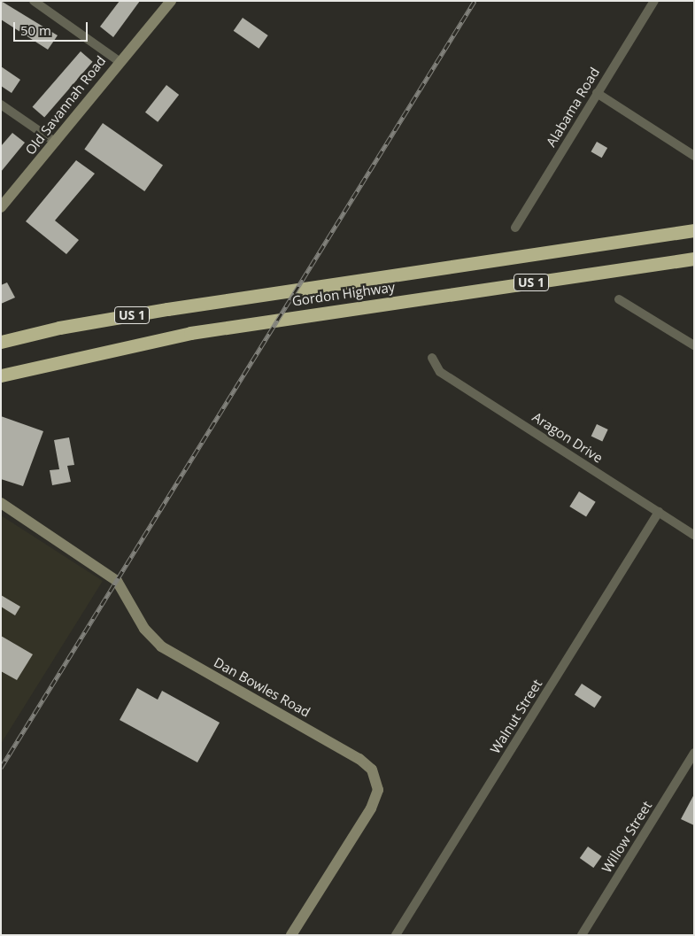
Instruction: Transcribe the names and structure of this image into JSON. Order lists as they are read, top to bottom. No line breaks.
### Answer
{"streets":{"highway":["US 1","Gordon Highway"],"street":["Old Savannah Road","Alabama Road","Aragon Drive","Dan Bowles Road","Walnut Street","Willow Street"]},"crossings":[["Aragon Drive","Walnut Street"]],"scale_bar":"50 m"}
